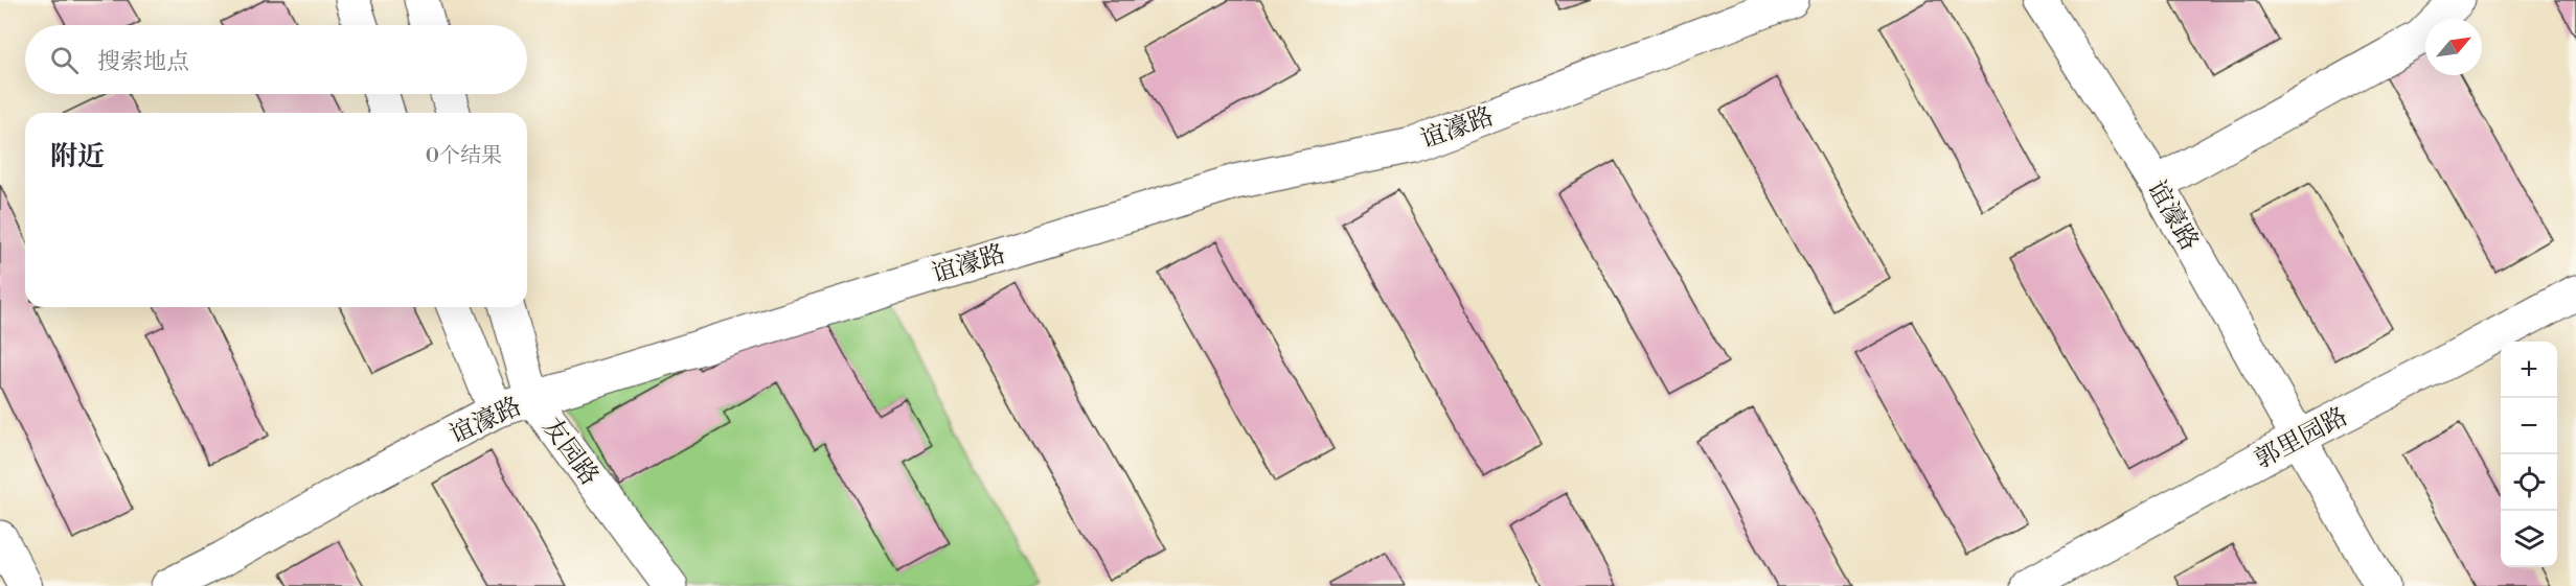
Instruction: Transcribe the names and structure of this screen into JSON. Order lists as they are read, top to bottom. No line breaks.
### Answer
{"streets":{"street":["谊濠路","郭里园路","友园路"]},"crossings":[["谊濠路","郭里园路"],["谊濠路","友园路"]],"north":"top right","page":{"search":"搜索地点","heading":["附近","0个结果"],"map_buttons":["+","−"]}}
